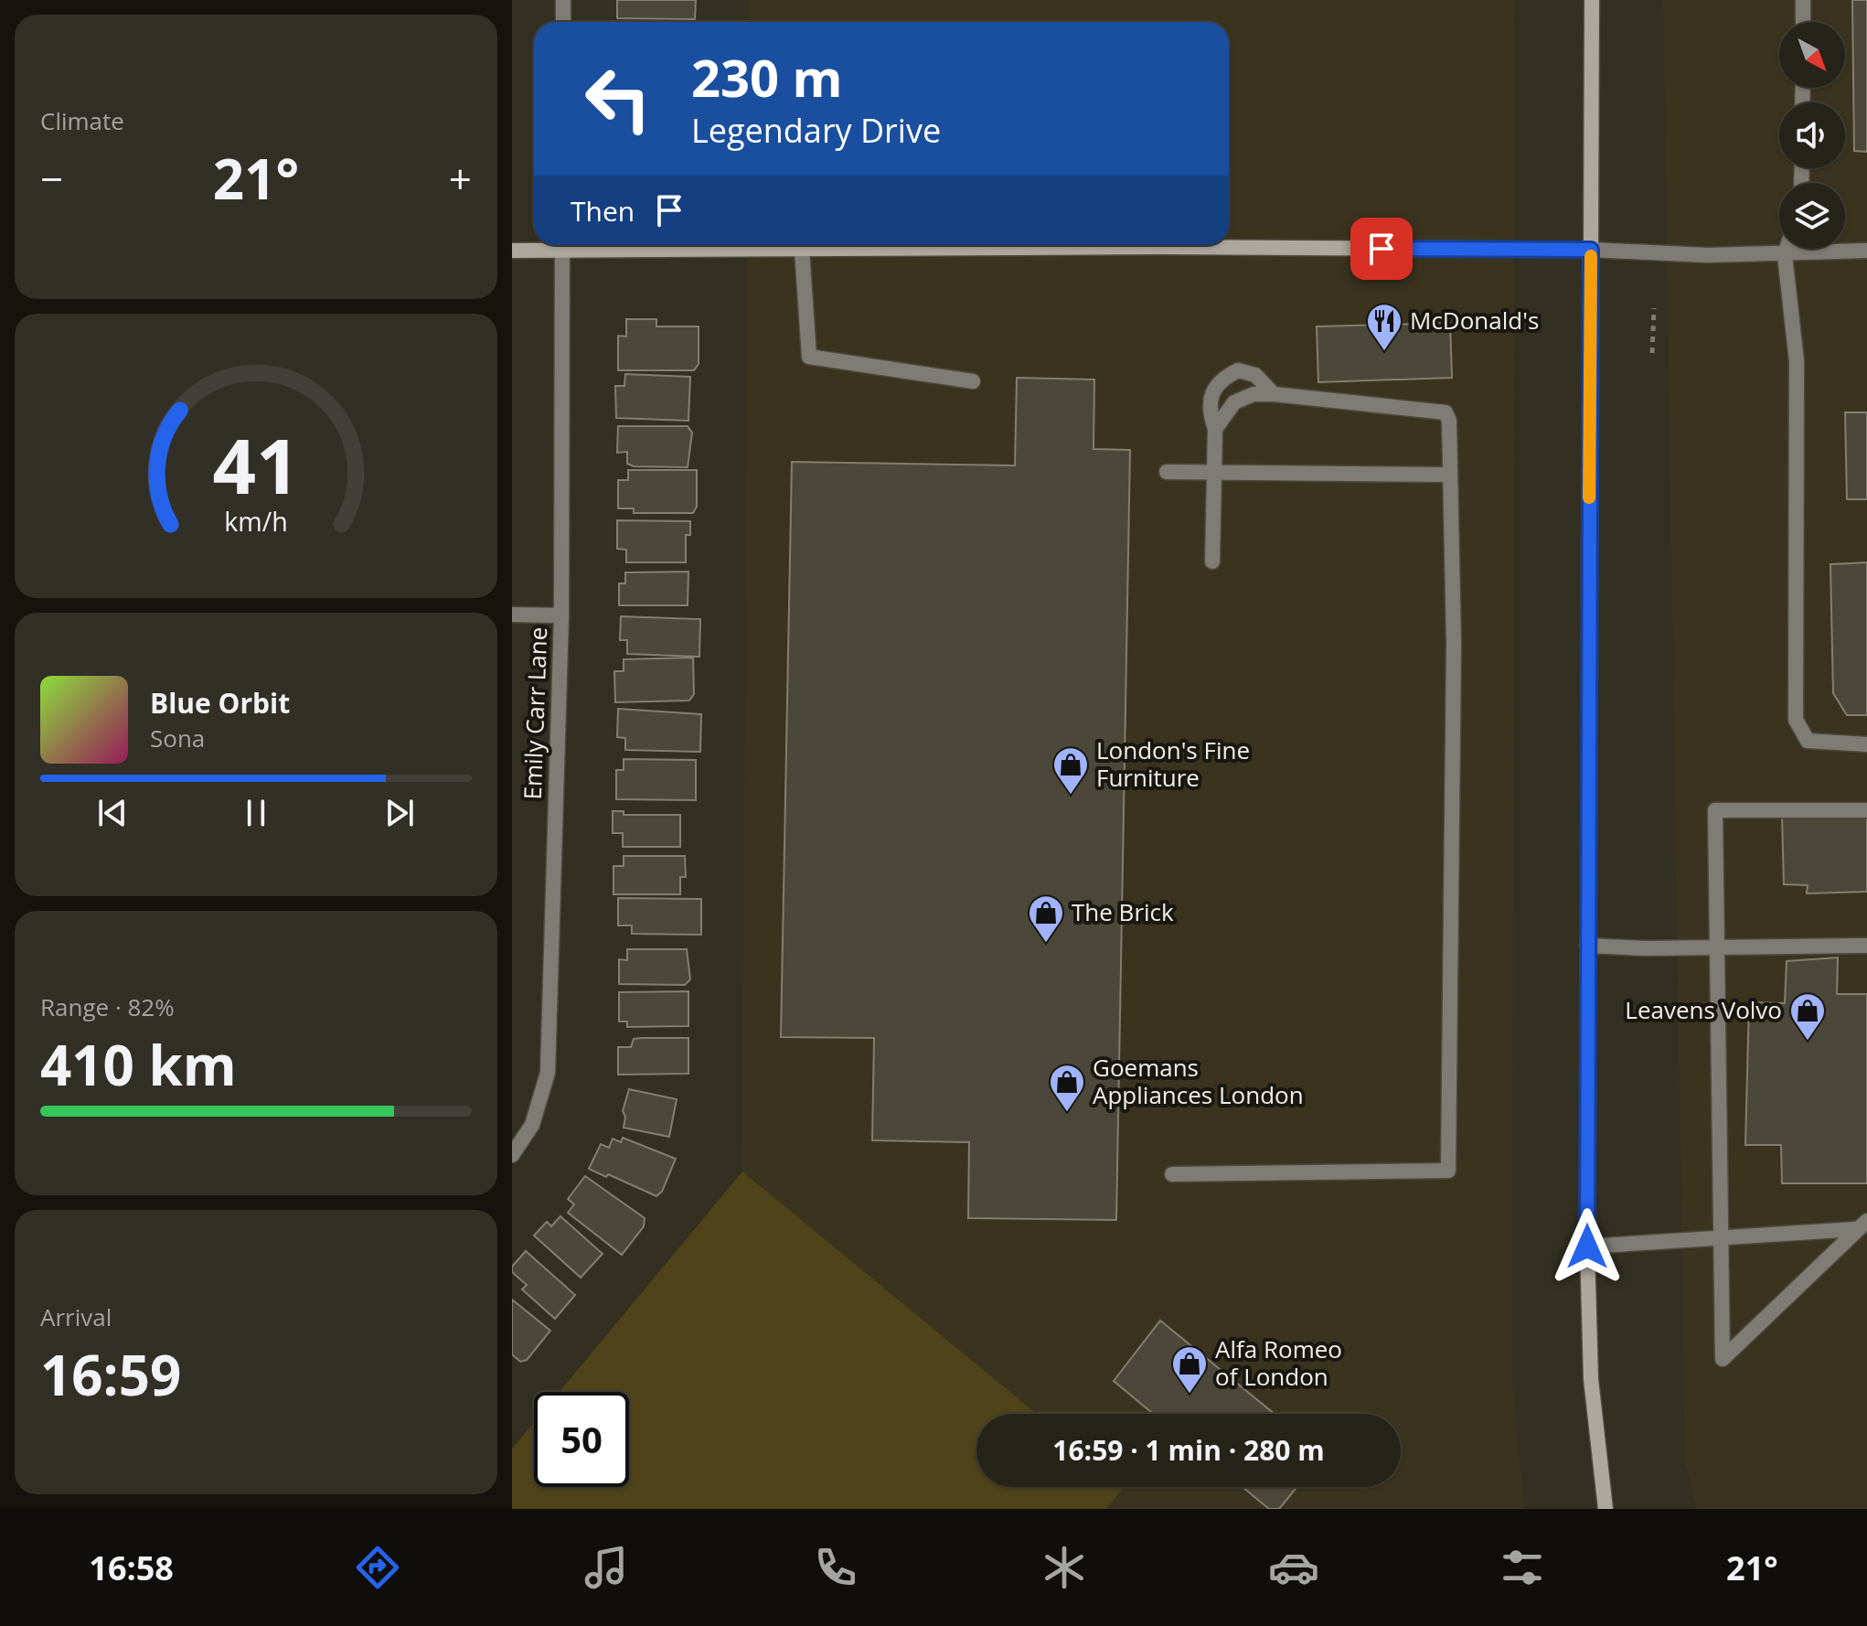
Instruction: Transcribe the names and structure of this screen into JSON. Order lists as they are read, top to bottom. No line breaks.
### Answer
{"streets":{"street":["Emily Carr Lane"]},"places":{"restaurant":["McDonald's"],"shop":["London's Fine Furniture","The Brick","Leavens Volvo","Goemans Appliances London","Alfa Romeo of London"]},"north":"bottom right","page":{"tile":["Climate",["Range · 82%","410 km"],["Arrival","16:59"]],"turn":["230 m","Legendary Drive"],"heat":["−","21°","+"],"then":"Then","song":["Blue Orbit","Sona"],"limit":"50","trip":"16:59 · 1 min · 280 m","tabs":["16:58","21°"],"gauge":["41","km/h"]}}
